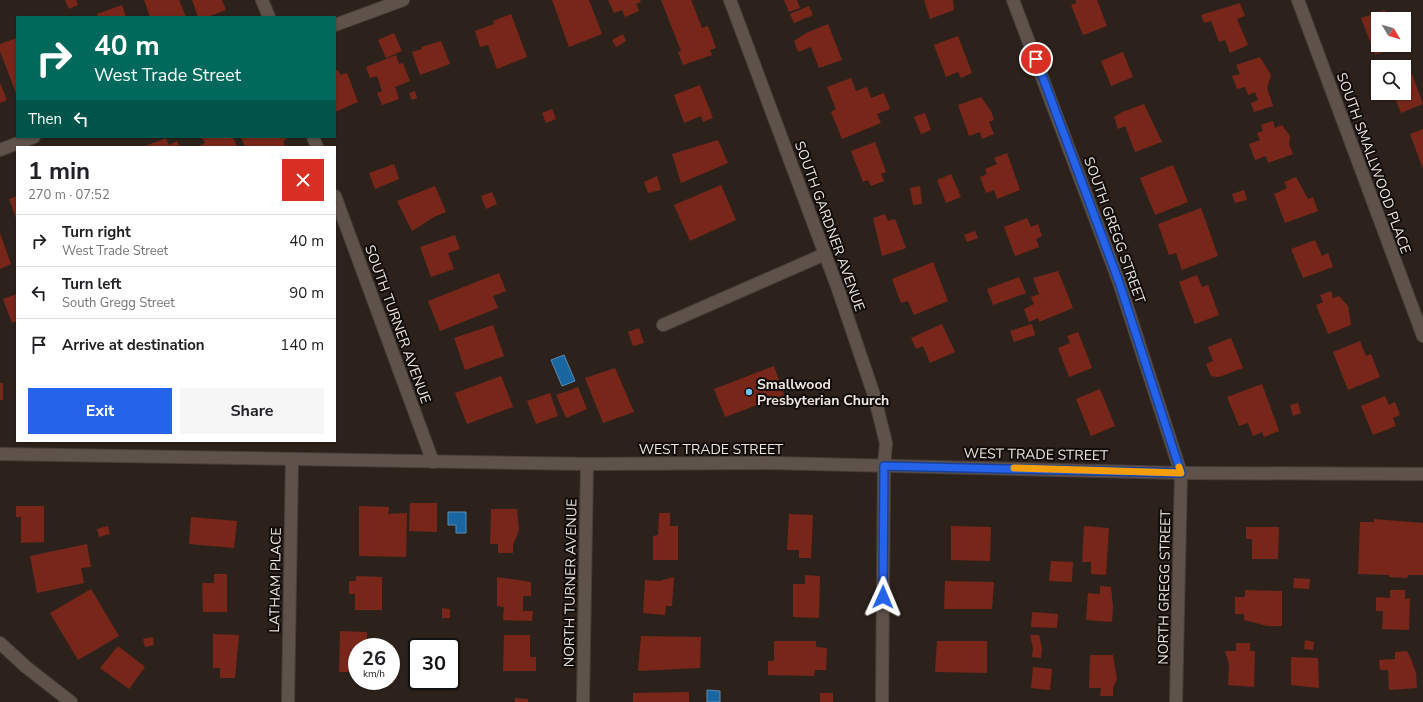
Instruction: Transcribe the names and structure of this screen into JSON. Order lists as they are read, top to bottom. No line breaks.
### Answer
{"streets":{"street":["SOUTH SMALLWOOD PLACE","SOUTH GARDNER AVENUE","SOUTH GREGG STREET","SOUTH TURNER AVENUE","WEST TRADE STREET","LATHAM PLACE","NORTH TURNER AVENUE","NORTH GREGG STREET"]},"crossings":[["SOUTH GARDNER AVENUE","WEST TRADE STREET"],["SOUTH GREGG STREET","WEST TRADE STREET"],["SOUTH GREGG STREET","NORTH GREGG STREET"],["SOUTH TURNER AVENUE","WEST TRADE STREET"],["WEST TRADE STREET","LATHAM PLACE"],["WEST TRADE STREET","NORTH TURNER AVENUE"],["WEST TRADE STREET","NORTH GREGG STREET"]],"places":["Smallwood Presbyterian Church"],"north":"bottom right","page":{"turn":["40 m","West Trade Street"],"then":"Then","heading":["1 min","270 m · 07:52"],"list":[{"name":"Turn right","note":"West Trade Street","value":"40 m"},{"name":"Turn left","note":"South Gregg Street","value":"90 m"},{"name":"Arrive at destination","value":"140 m"}],"buttons":["Exit","Share"],"speed":"26 km/h","limit":"30"}}
